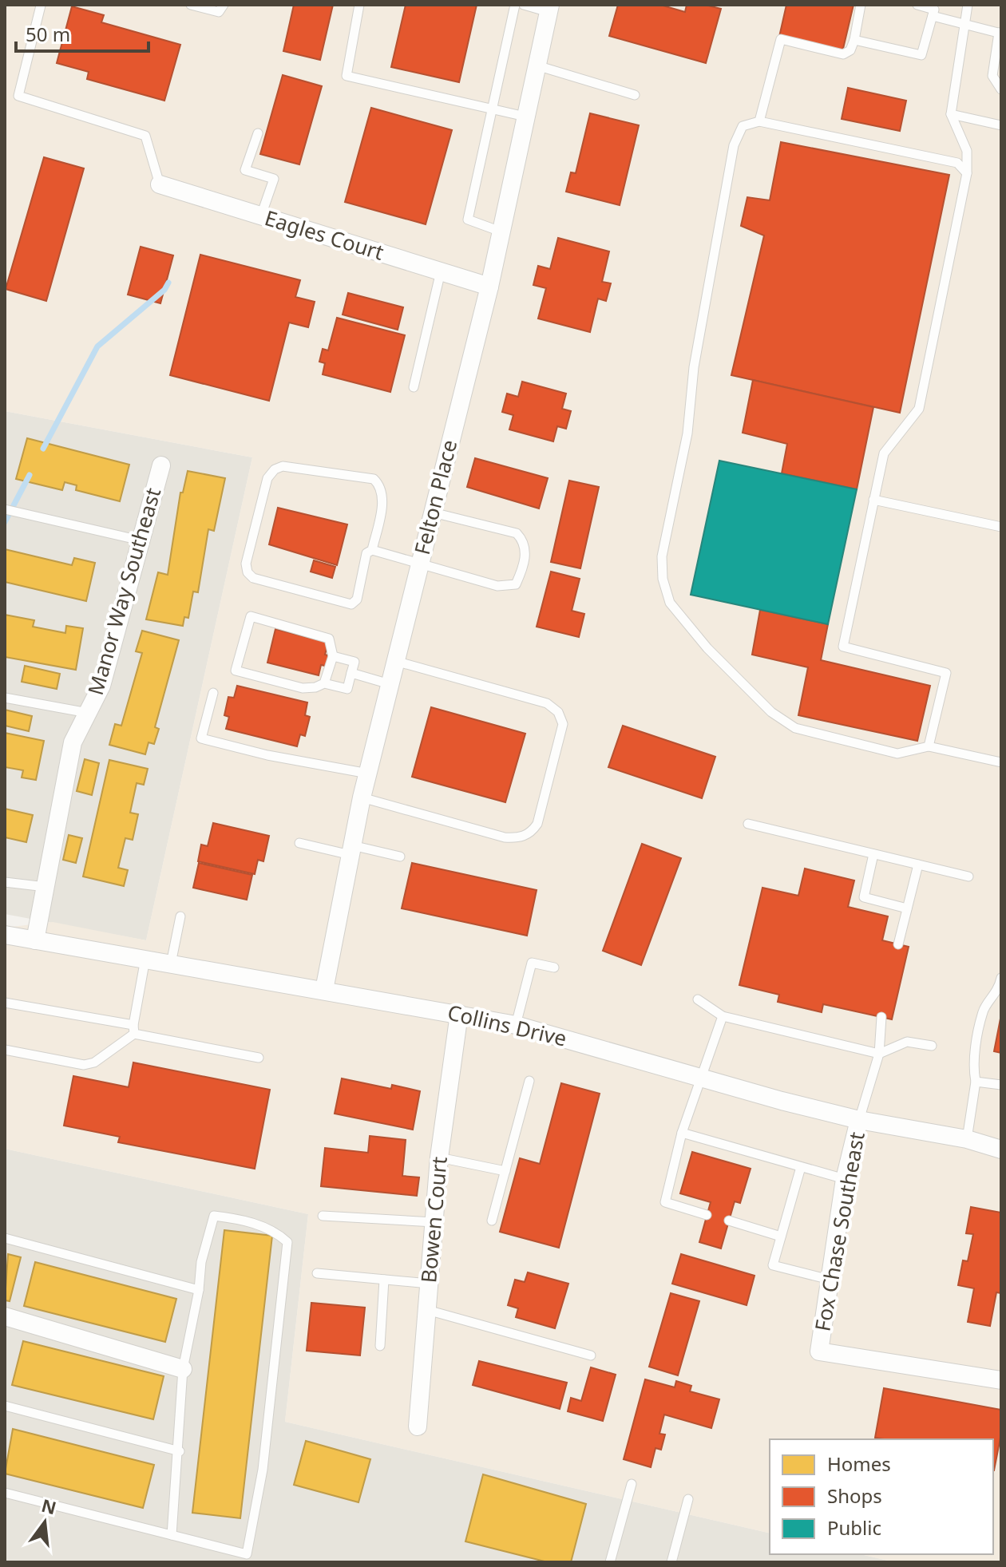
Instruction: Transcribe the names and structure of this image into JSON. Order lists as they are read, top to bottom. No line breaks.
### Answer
{"streets":{"street":["Eagles Court","Felton Place","Manor Way Southeast","Collins Drive","Bowen Court","Fox Chase Southeast"]},"crossings":[["Eagles Court","Felton Place"],["Felton Place","Collins Drive"],["Manor Way Southeast","Collins Drive"],["Collins Drive","Bowen Court"],["Collins Drive","Fox Chase Southeast"]],"legend":["Homes","Shops","Public"],"scale_bar":"50 m","north":"top"}
